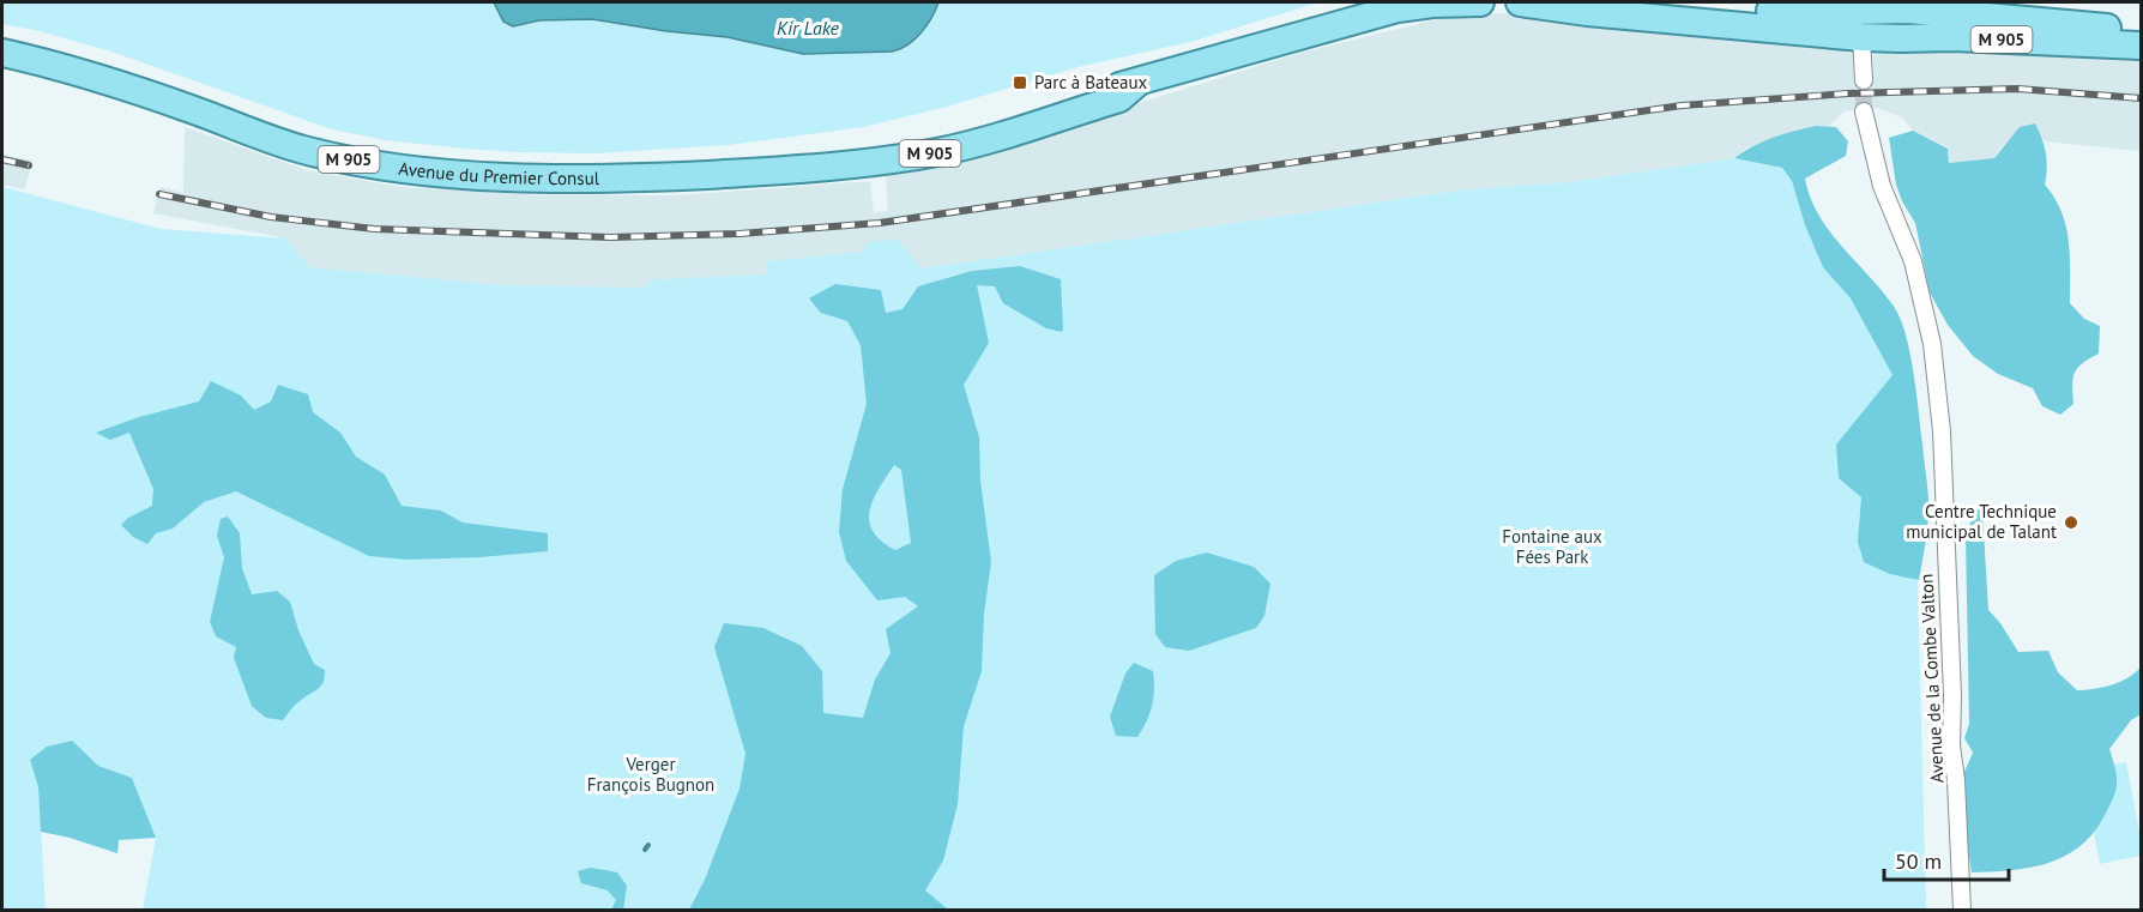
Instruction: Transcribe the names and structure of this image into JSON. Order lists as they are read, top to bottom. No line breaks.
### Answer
{"streets":{"main road":["M 905","Avenue du Premier Consul"],"street":["Avenue de la Combe Valton"]},"water":["Kir Lake"],"parks":["Fontaine aux Fées Park","Verger François Bugnon"],"places":{"transit":["Parc à Bateaux"],"other":["Centre Technique municipal de Talant"]},"scale_bar":"50 m"}
